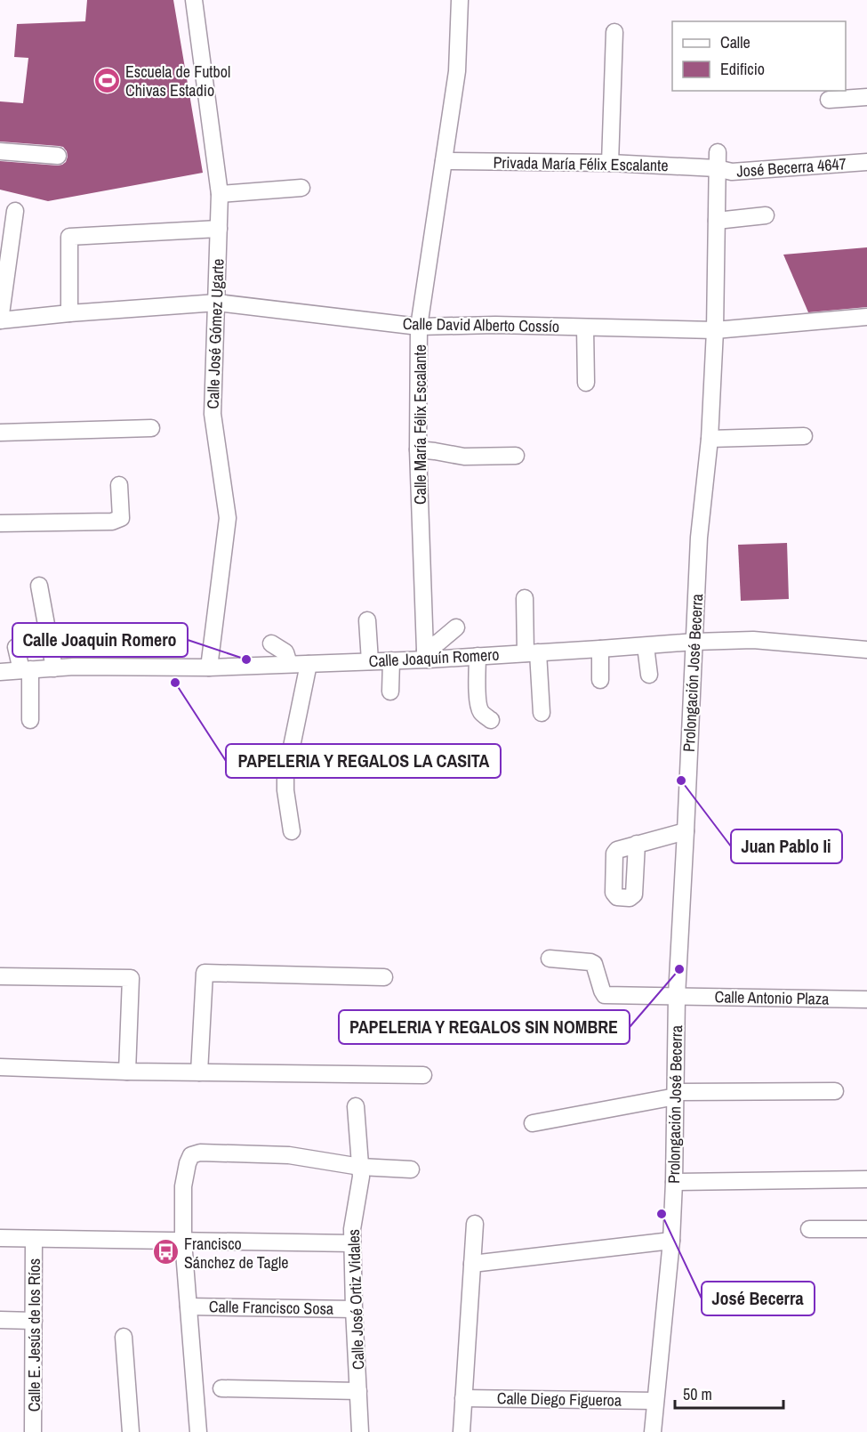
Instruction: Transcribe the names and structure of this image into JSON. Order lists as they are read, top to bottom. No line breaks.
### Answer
{"streets":{"street":["Privada María Félix Escalante","José Becerra 4647","Calle David Alberto Cossío","Calle José Gómez Ugarte","Calle María Félix Escalante","Calle Joaquín Romero","Prolongación José Becerra","Calle Antonio Plaza","Calle José Ortiz Vidales","Calle Francisco Sosa","Calle E. Jesús de los Ríos","Calle Diego Figueroa"]},"crossings":[["Privada María Félix Escalante","José Becerra 4647"],["Privada María Félix Escalante","Calle María Félix Escalante"],["Privada María Félix Escalante","Prolongación José Becerra"],["José Becerra 4647","Prolongación José Becerra"],["Calle David Alberto Cossío","Calle José Gómez Ugarte"],["Calle David Alberto Cossío","Calle María Félix Escalante"],["Calle David Alberto Cossío","Prolongación José Becerra"],["Calle José Gómez Ugarte","Calle Joaquín Romero"],["Calle María Félix Escalante","Calle Joaquín Romero"],["Calle Joaquín Romero","Prolongación José Becerra"],["Prolongación José Becerra","Calle Antonio Plaza"],["Prolongación José Becerra","Calle Diego Figueroa"],["Calle José Ortiz Vidales","Calle Francisco Sosa"]],"places":{"sports":["Escuela de Futbol Chivas Estadio"],"other":["Calle Joaquin Romero","PAPELERIA Y REGALOS LA CASITA","Juan Pablo Ii","PAPELERIA Y REGALOS SIN NOMBRE","José Becerra"],"bus stop":["Francisco Sánchez de Tagle"]},"legend":["Calle","Edificio"],"scale_bar":"50 m"}
